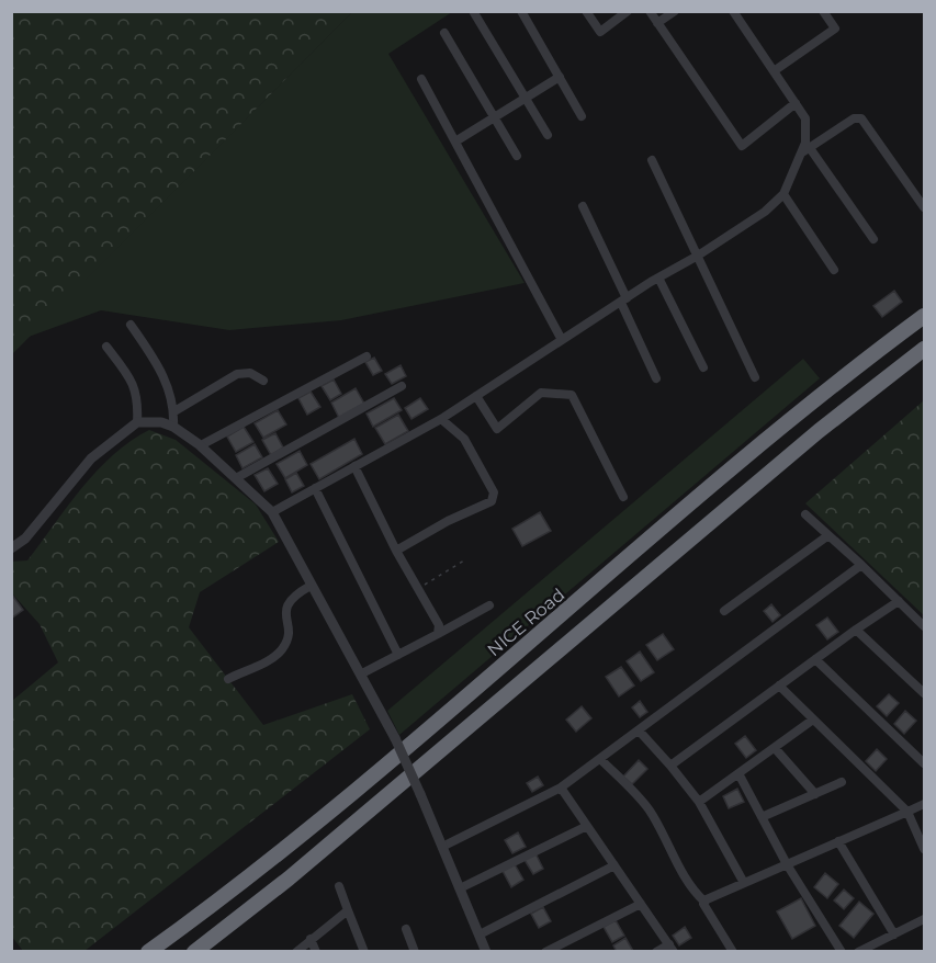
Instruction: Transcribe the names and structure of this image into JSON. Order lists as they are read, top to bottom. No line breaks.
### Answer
{"streets":{"highway":["NICE Road"]}}
